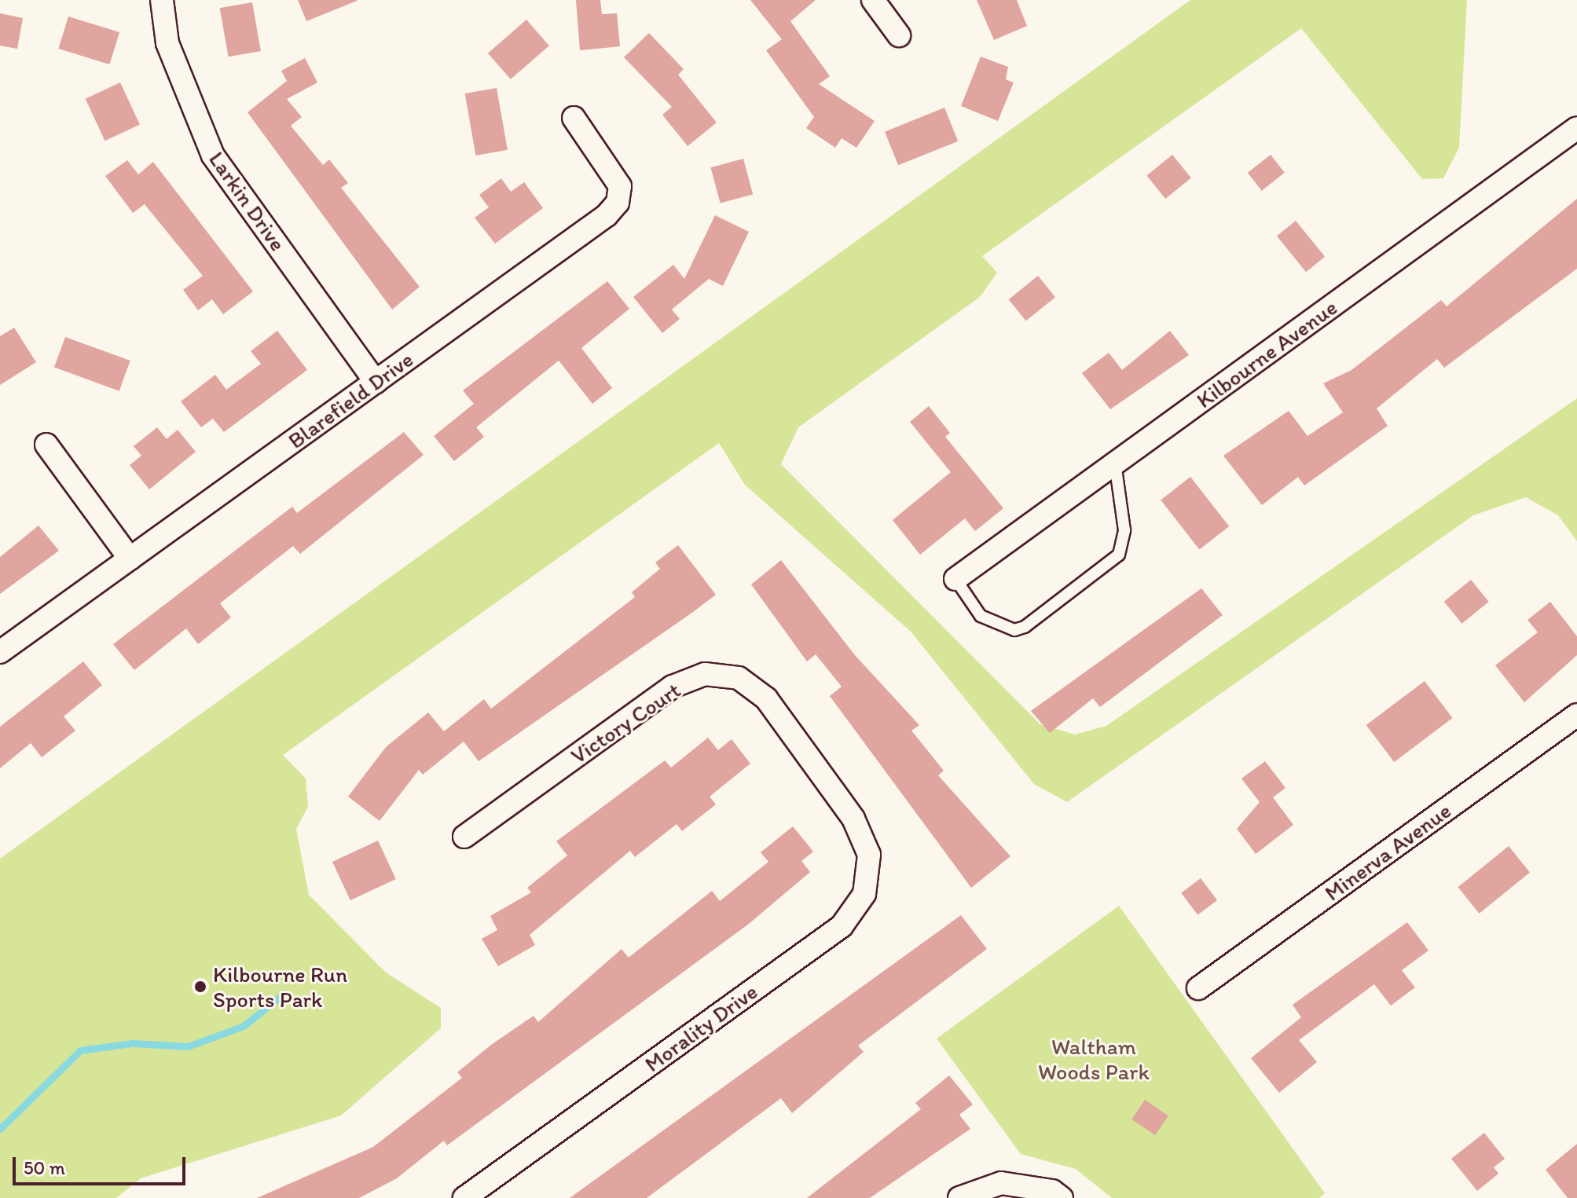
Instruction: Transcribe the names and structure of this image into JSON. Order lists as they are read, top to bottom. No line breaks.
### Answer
{"streets":{"street":["Larkin Drive","Kilbourne Avenue","Blarefield Drive","Victory Court","Minerva Avenue","Morality Drive"]},"crossings":[["Larkin Drive","Blarefield Drive"],["Victory Court","Morality Drive"]],"parks":["Waltham Woods Park"],"places":["Kilbourne Run Sports Park"],"scale_bar":"50 m"}
